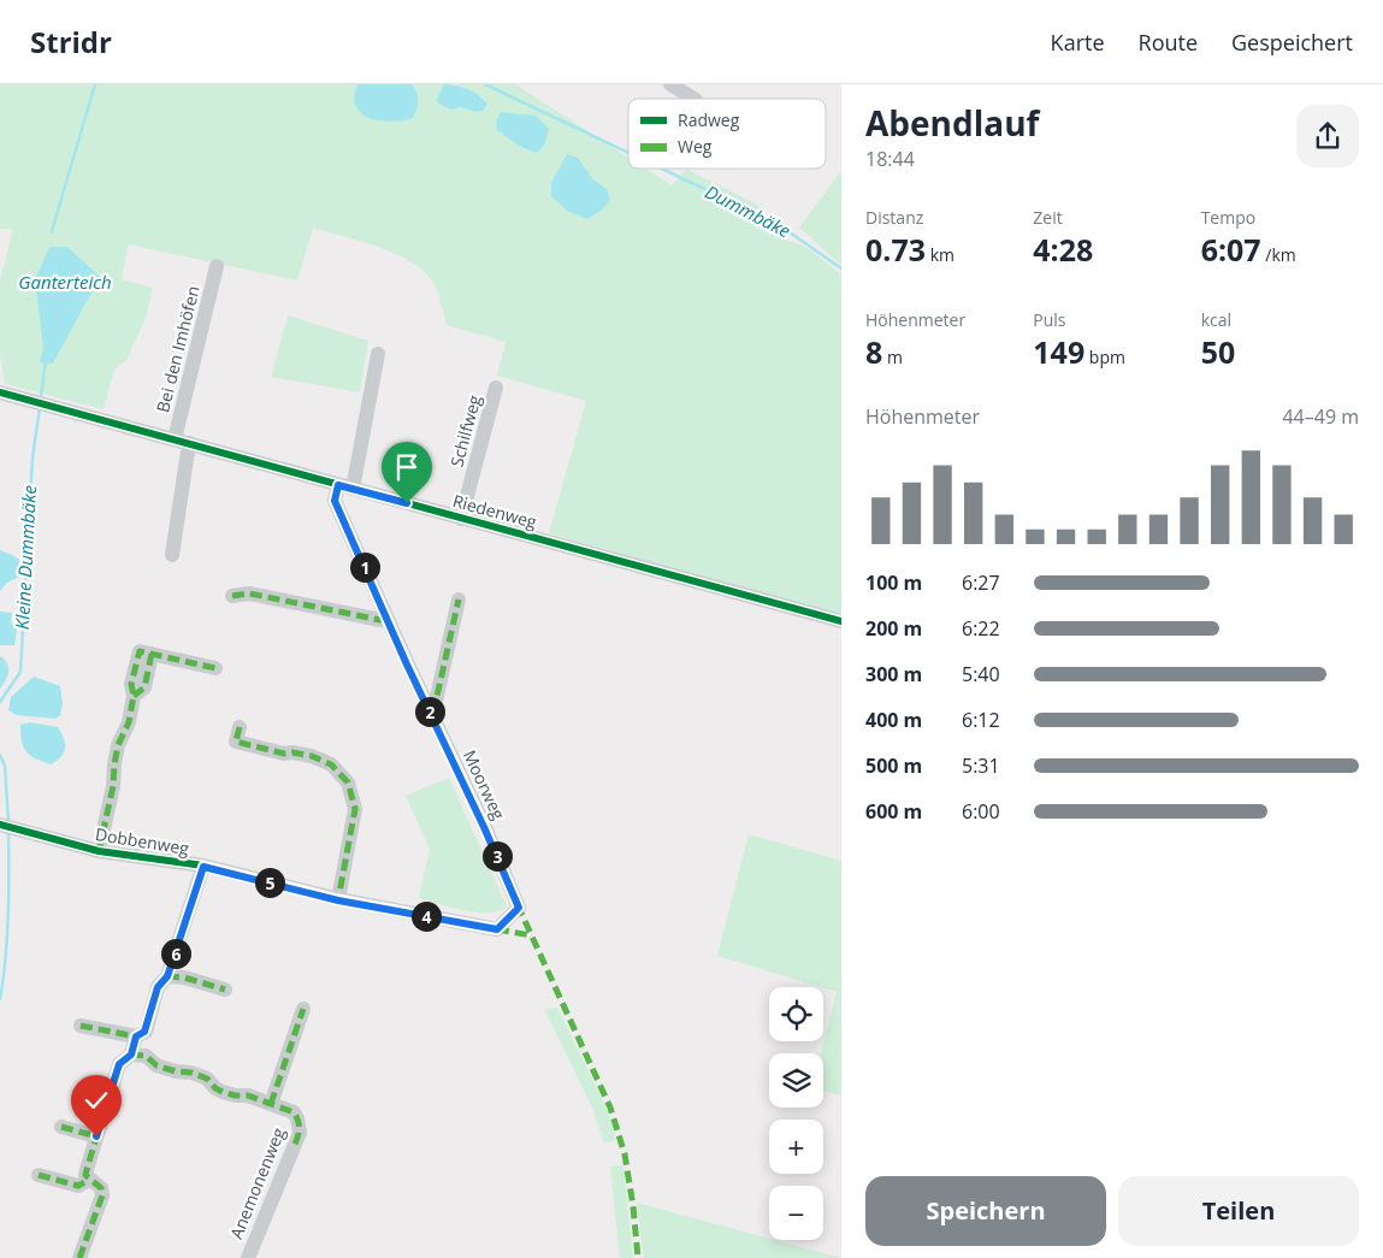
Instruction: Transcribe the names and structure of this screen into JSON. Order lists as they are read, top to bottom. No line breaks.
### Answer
{"streets":{"street":["Bei den Imhöfen","Schilfweg","Riedenweg","Moorweg","Dobbenweg","Anemonenweg"]},"crossings":[["Bei den Imhöfen","Riedenweg"],["Schilfweg","Riedenweg"],["Riedenweg","Moorweg"],["Moorweg","Dobbenweg"]],"water":["Dummbäke","Ganterteich","Kleine Dummbäke"],"legend":["Radweg","Weg"],"page":{"header":"Stridr","nav":["Karte","Route","Gespeichert"],"heading":["Abendlauf","18:44"],"stats":[["Distanz","0.73 km"],["Zeit","4:28"],["Tempo","6:07 /km"],["Höhenmeter","8 m"],["Puls","149 bpm"],["kcal","50"]],"chart":["Höhenmeter","44–49 m"],"pins":["1","2","3","5","4","6"],"list":[{"name":"100 m","note":"6:27"},{"name":"200 m","note":"6:22"},{"name":"300 m","note":"5:40"},{"name":"400 m","note":"6:12"},{"name":"500 m","note":"5:31"},{"name":"600 m","note":"6:00"}],"map_buttons":["+","−"],"buttons":["Speichern","Teilen"]}}
